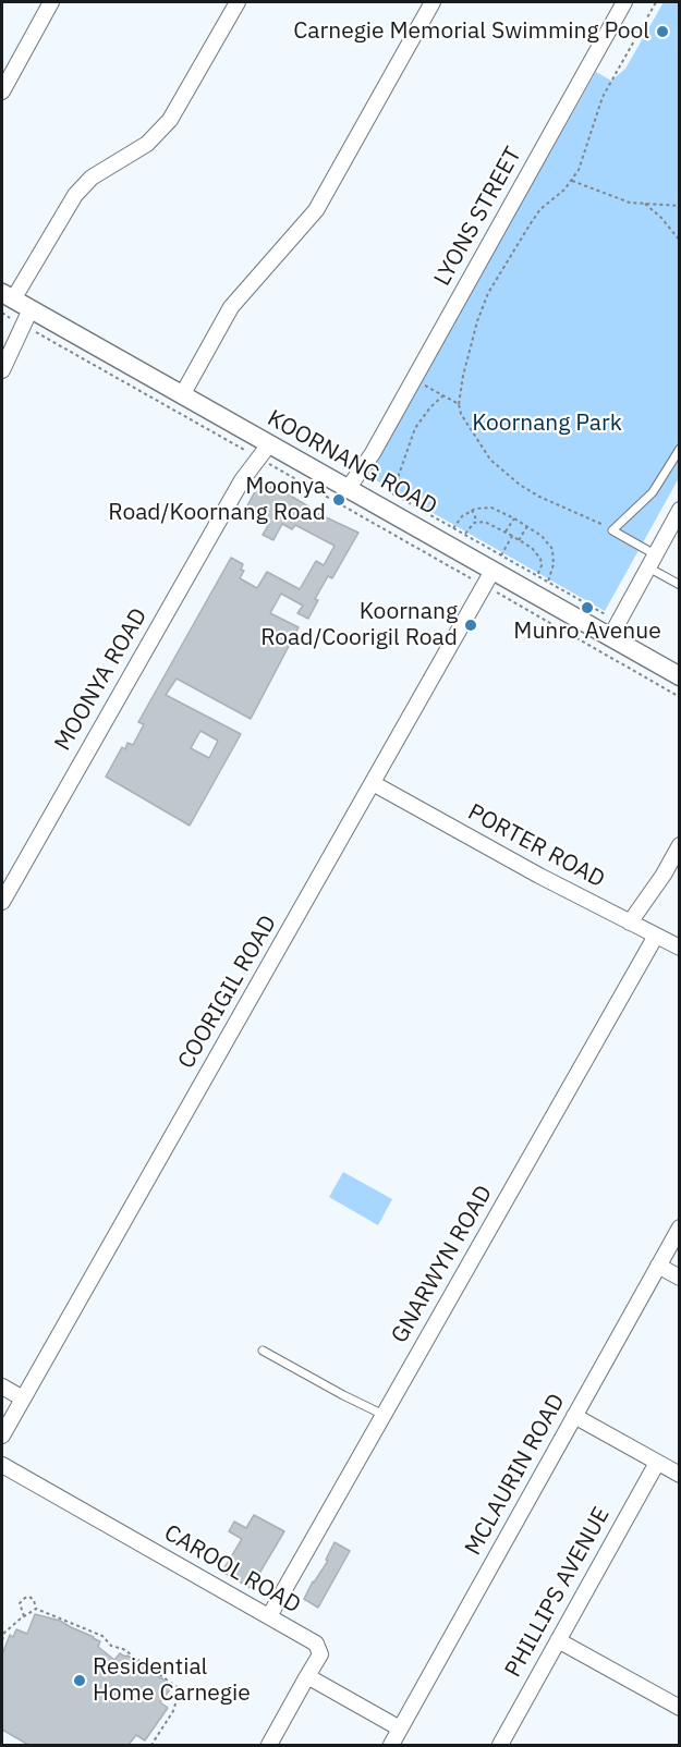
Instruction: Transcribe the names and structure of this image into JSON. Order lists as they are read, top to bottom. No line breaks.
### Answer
{"streets":{"street":["LYONS STREET","KOORNANG ROAD","MOONYA ROAD","PORTER ROAD","COORIGIL ROAD","GNARWYN ROAD","MCLAURIN ROAD","CAROOL ROAD","PHILLIPS AVENUE"]},"crossings":[["LYONS STREET","KOORNANG ROAD"],["KOORNANG ROAD","MOONYA ROAD"],["KOORNANG ROAD","COORIGIL ROAD"],["PORTER ROAD","COORIGIL ROAD"],["PORTER ROAD","GNARWYN ROAD"],["GNARWYN ROAD","CAROOL ROAD"]],"parks":["Koornang Park"],"places":["Carnegie Memorial Swimming Pool","Moonya Road/Koornang Road","Munro Avenue","Koornang Road/Coorigil Road","Residential Home Carnegie"]}
